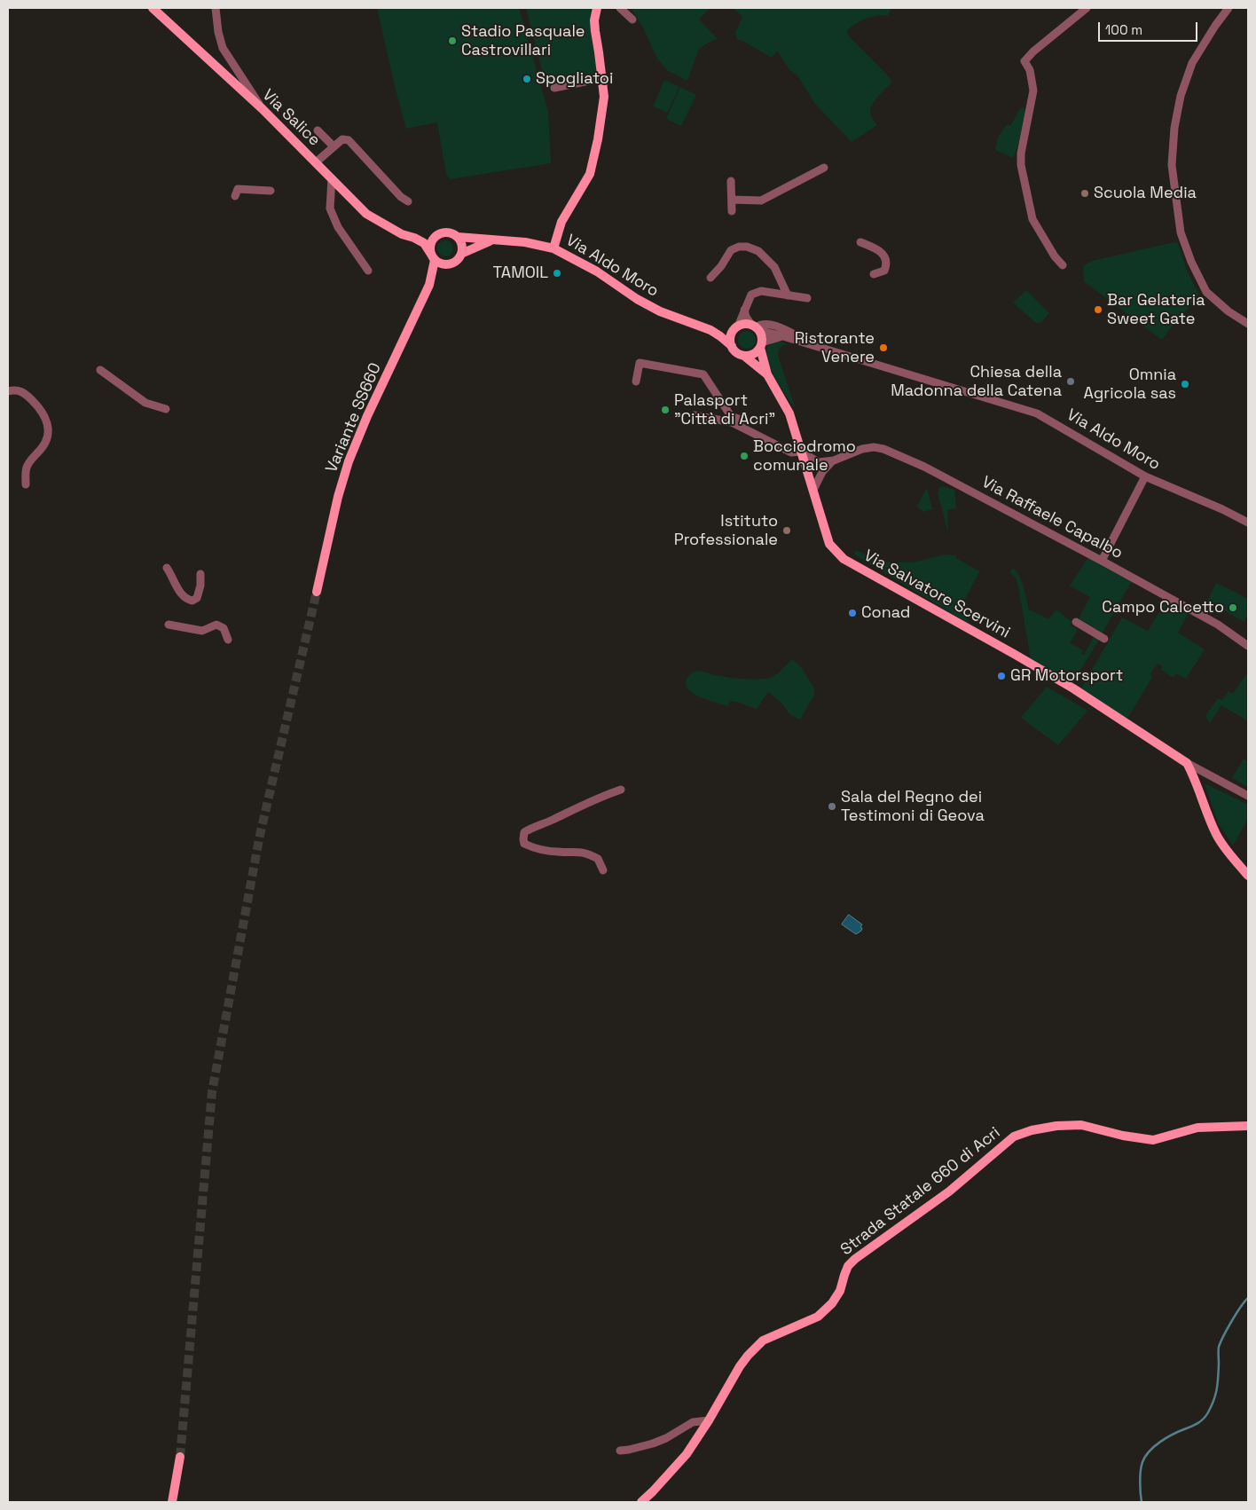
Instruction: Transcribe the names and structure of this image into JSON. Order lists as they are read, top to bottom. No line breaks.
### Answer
{"streets":{"main road":["Via Salice","Via Aldo Moro","Variante SS660","Via Salvatore Scervini","Strada Statale 660 di Acri"],"street":["Via Raffaele Capalbo"]},"crossings":[["Via Aldo Moro","Variante SS660"]],"places":["Stadio Pasquale Castrovillari","Spogliatoi","Scuola Media","TAMOIL","Bar Gelateria Sweet Gate","Ristorante Venere","Chiesa della Madonna della Catena","Omnia Agricola sas","Palasport \"Città di Acri\"","Bocciodromo comunale","Istituto Professionale","Campo Calcetto","Conad","GR Motorsport","Sala del Regno dei Testimoni di Geova"],"scale_bar":"100 m"}
